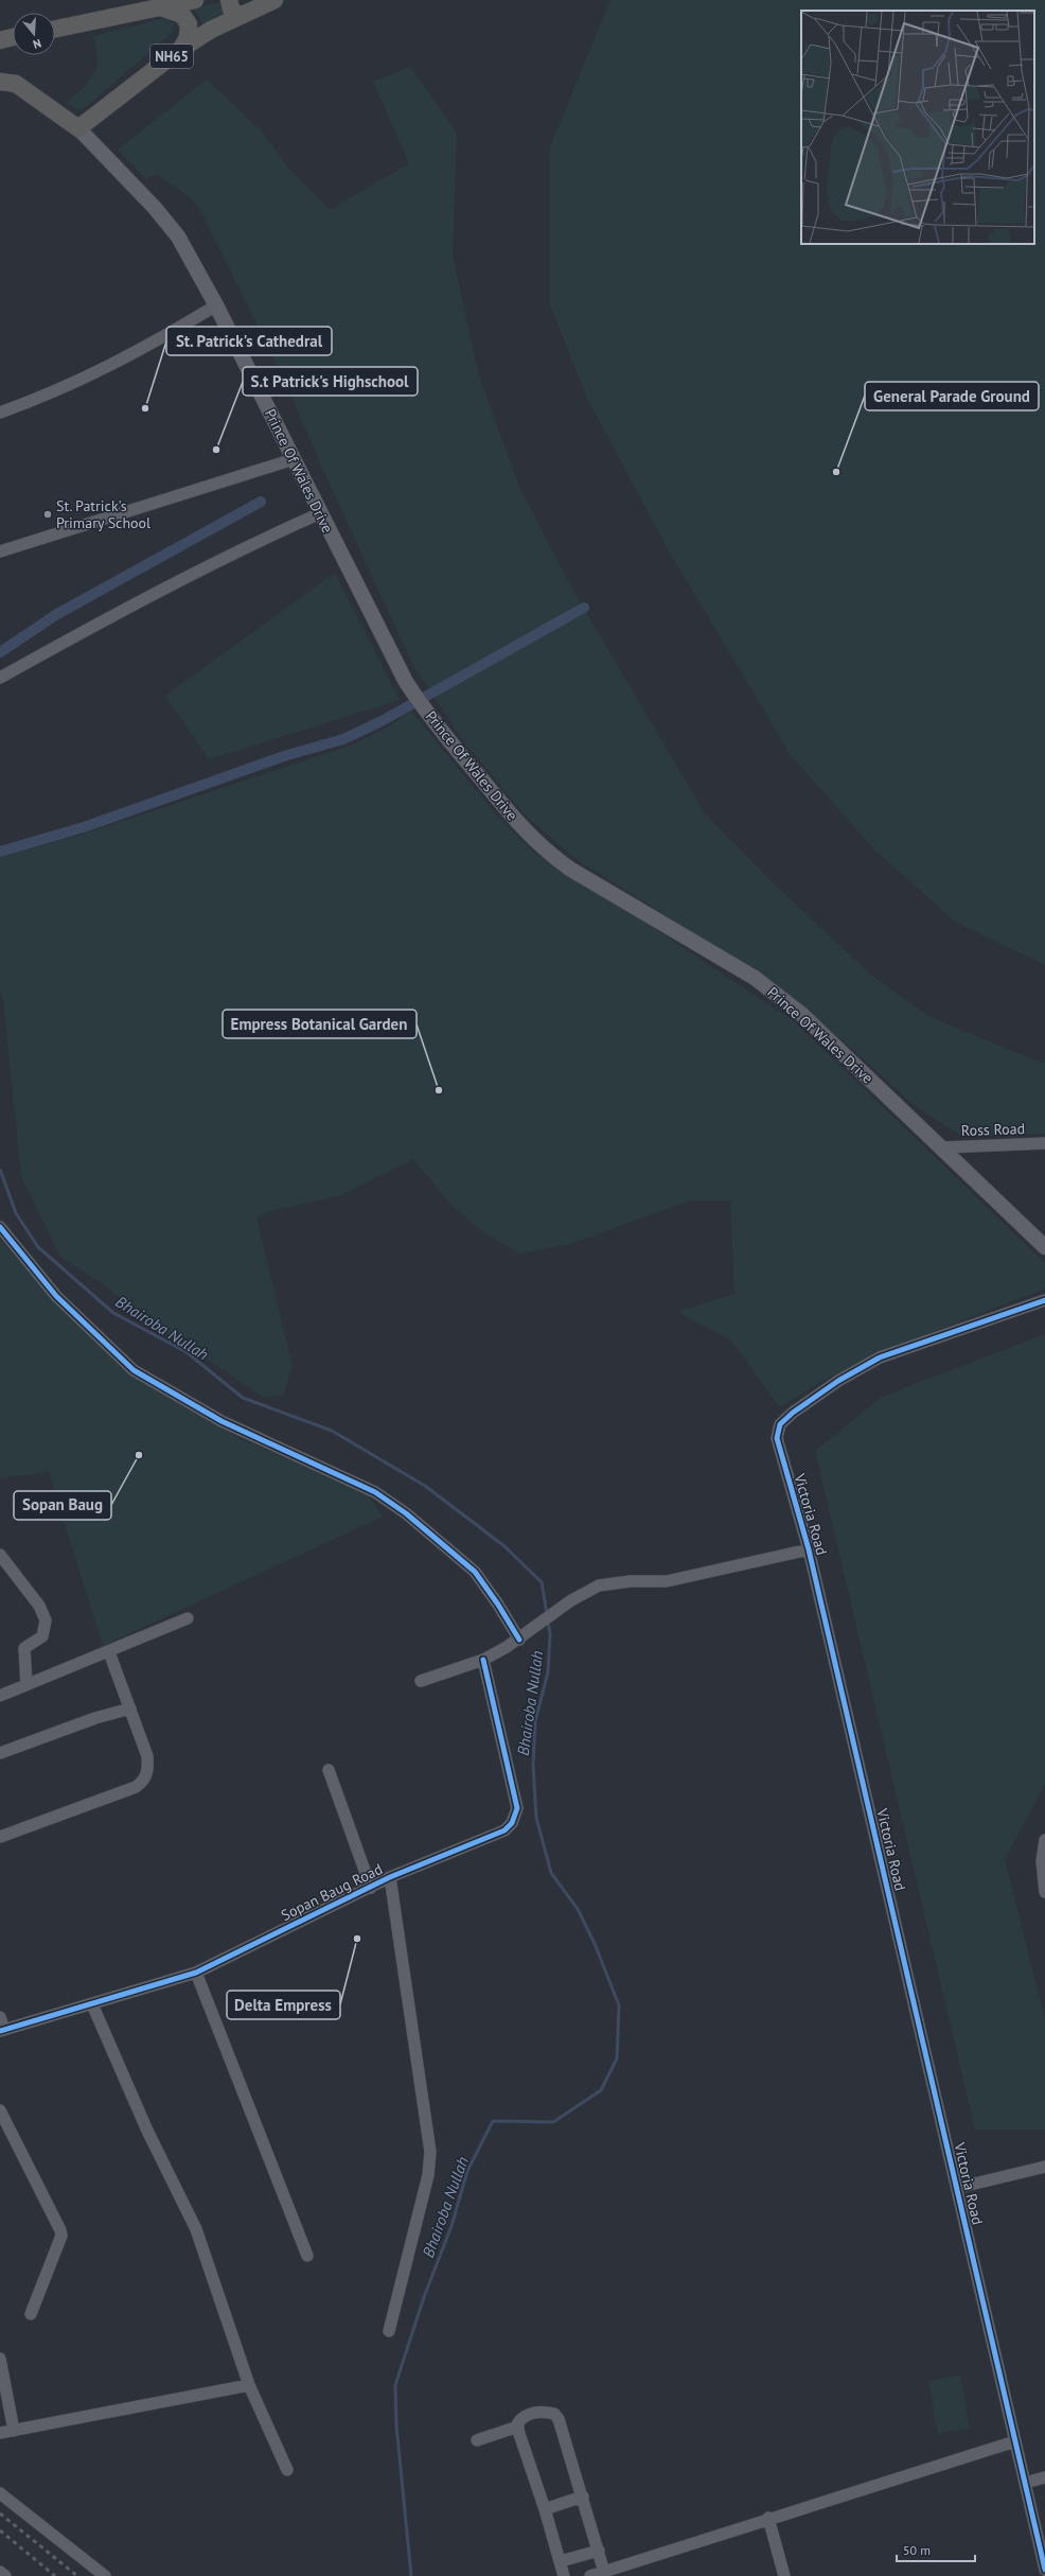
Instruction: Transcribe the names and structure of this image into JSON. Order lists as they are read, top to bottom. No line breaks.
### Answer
{"streets":{"highway":["NH65"],"main road":["Prince Of Wales Drive"],"street":["Ross Road","Victoria Road","Sopan Baug Road"]},"crossings":[["NH65","Prince Of Wales Drive"],["Prince Of Wales Drive","Ross Road"]],"water":["Bhairoba Nullah"],"places":["St. Patrick's Cathedral","S.t Patrick's Highschool","General Parade Ground","St. Patrick's Primary School","Empress Botanical Garden","Sopan Baug","Delta Empress"],"scale_bar":"50 m","north":"bottom"}
